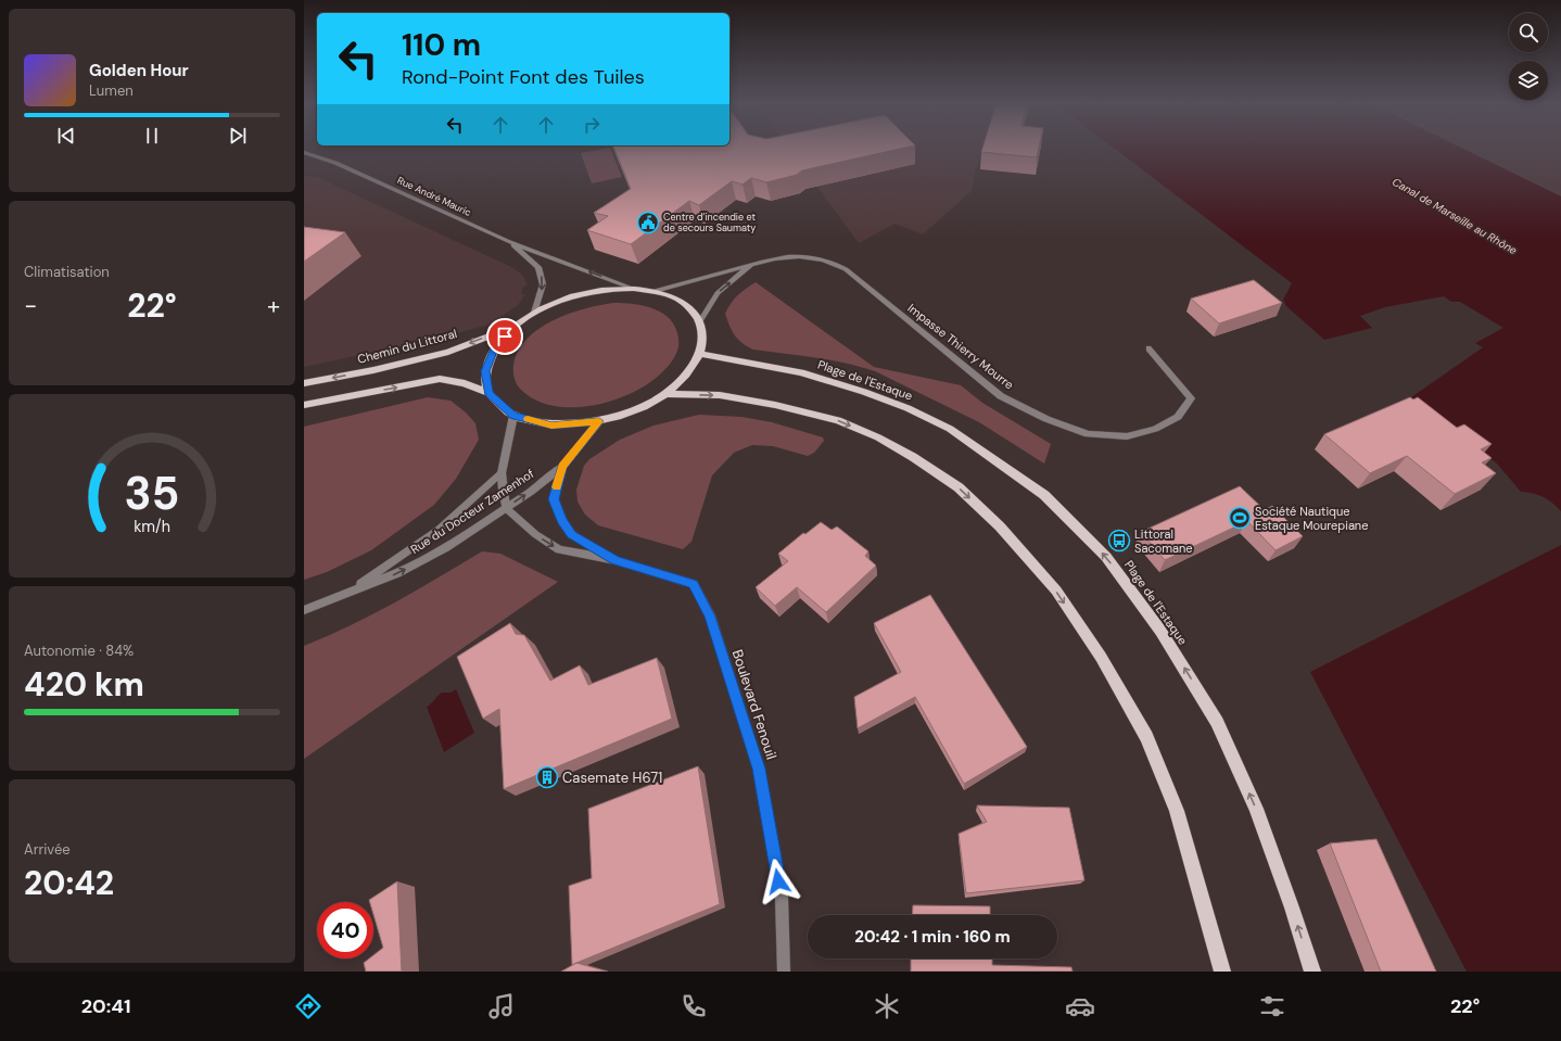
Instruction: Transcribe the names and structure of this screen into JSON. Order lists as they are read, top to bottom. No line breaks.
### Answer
{"streets":{"main road":["Chemin du Littoral","Plage de l'Estaque"],"street":["Rue André Mauric","Impasse Thierry Mourre","Rue du Docteur Zamenhof","Boulevard Fenouil"]},"crossings":[["Rue du Docteur Zamenhof","Boulevard Fenouil"]],"water":["Canal de Marseille au Rhône"],"places":{"public building":["Centre d’incendie et de secours Saumaty"],"sports":["Société Nautique Estaque Mourepiane"],"bus stop":["Littoral Sacomane"],"building":["Casemate H671"]},"page":{"turn":["110 m","Rond-Point Font des Tuiles"],"song":["Golden Hour","Lumen"],"tile":["Climatisation",["Autonomie · 84%","420 km"],["Arrivée","20:42"]],"heat":["−","22°","+"],"limit":"40","trip":"20:42 · 1 min · 160 m","tabs":["20:41","22°"],"gauge":["35","km/h"]}}
